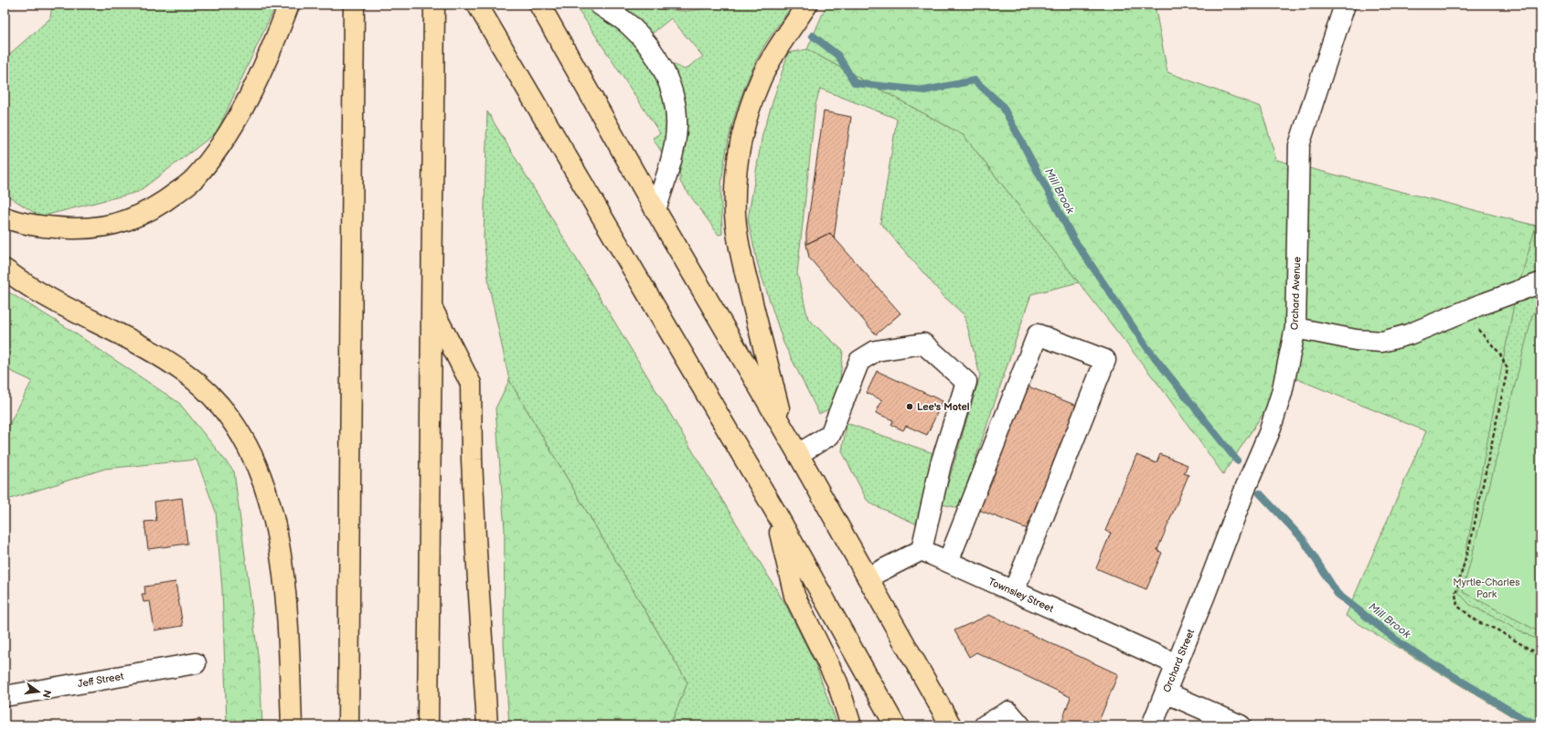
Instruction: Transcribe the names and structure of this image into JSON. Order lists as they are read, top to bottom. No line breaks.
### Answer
{"streets":{"street":["Orchard Avenue","Townsley Street","Orchard Street","Jeff Street"]},"crossings":[["Orchard Avenue","Orchard Street"],["Townsley Street","Orchard Street"]],"water":["Mill Brook"],"parks":["Myrtle-Charles Park"],"places":["Lee's Motel"],"north":"right"}
